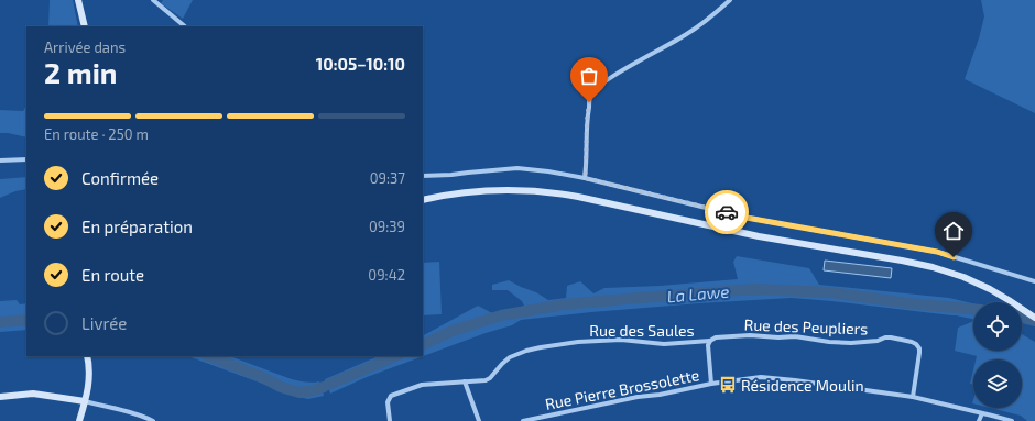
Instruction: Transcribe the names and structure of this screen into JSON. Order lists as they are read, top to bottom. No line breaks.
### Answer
{"streets":{"street":["Rue des Peupliers","Rue des Saules","Rue Pierre Brossolette"]},"crossings":[["Rue des Peupliers","Rue des Saules"],["Rue des Peupliers","Rue Pierre Brossolette"]],"water":["La Lawe"],"places":{"bus stop":["Résidence Moulin"]},"page":{"heading":["2 min","Arrivée dans","10:05–10:10"],"bar":"En route · 250 m","list":[["Confirmée","09:37"],["En préparation","09:39"],["En route","09:42"],"Livrée"]}}
